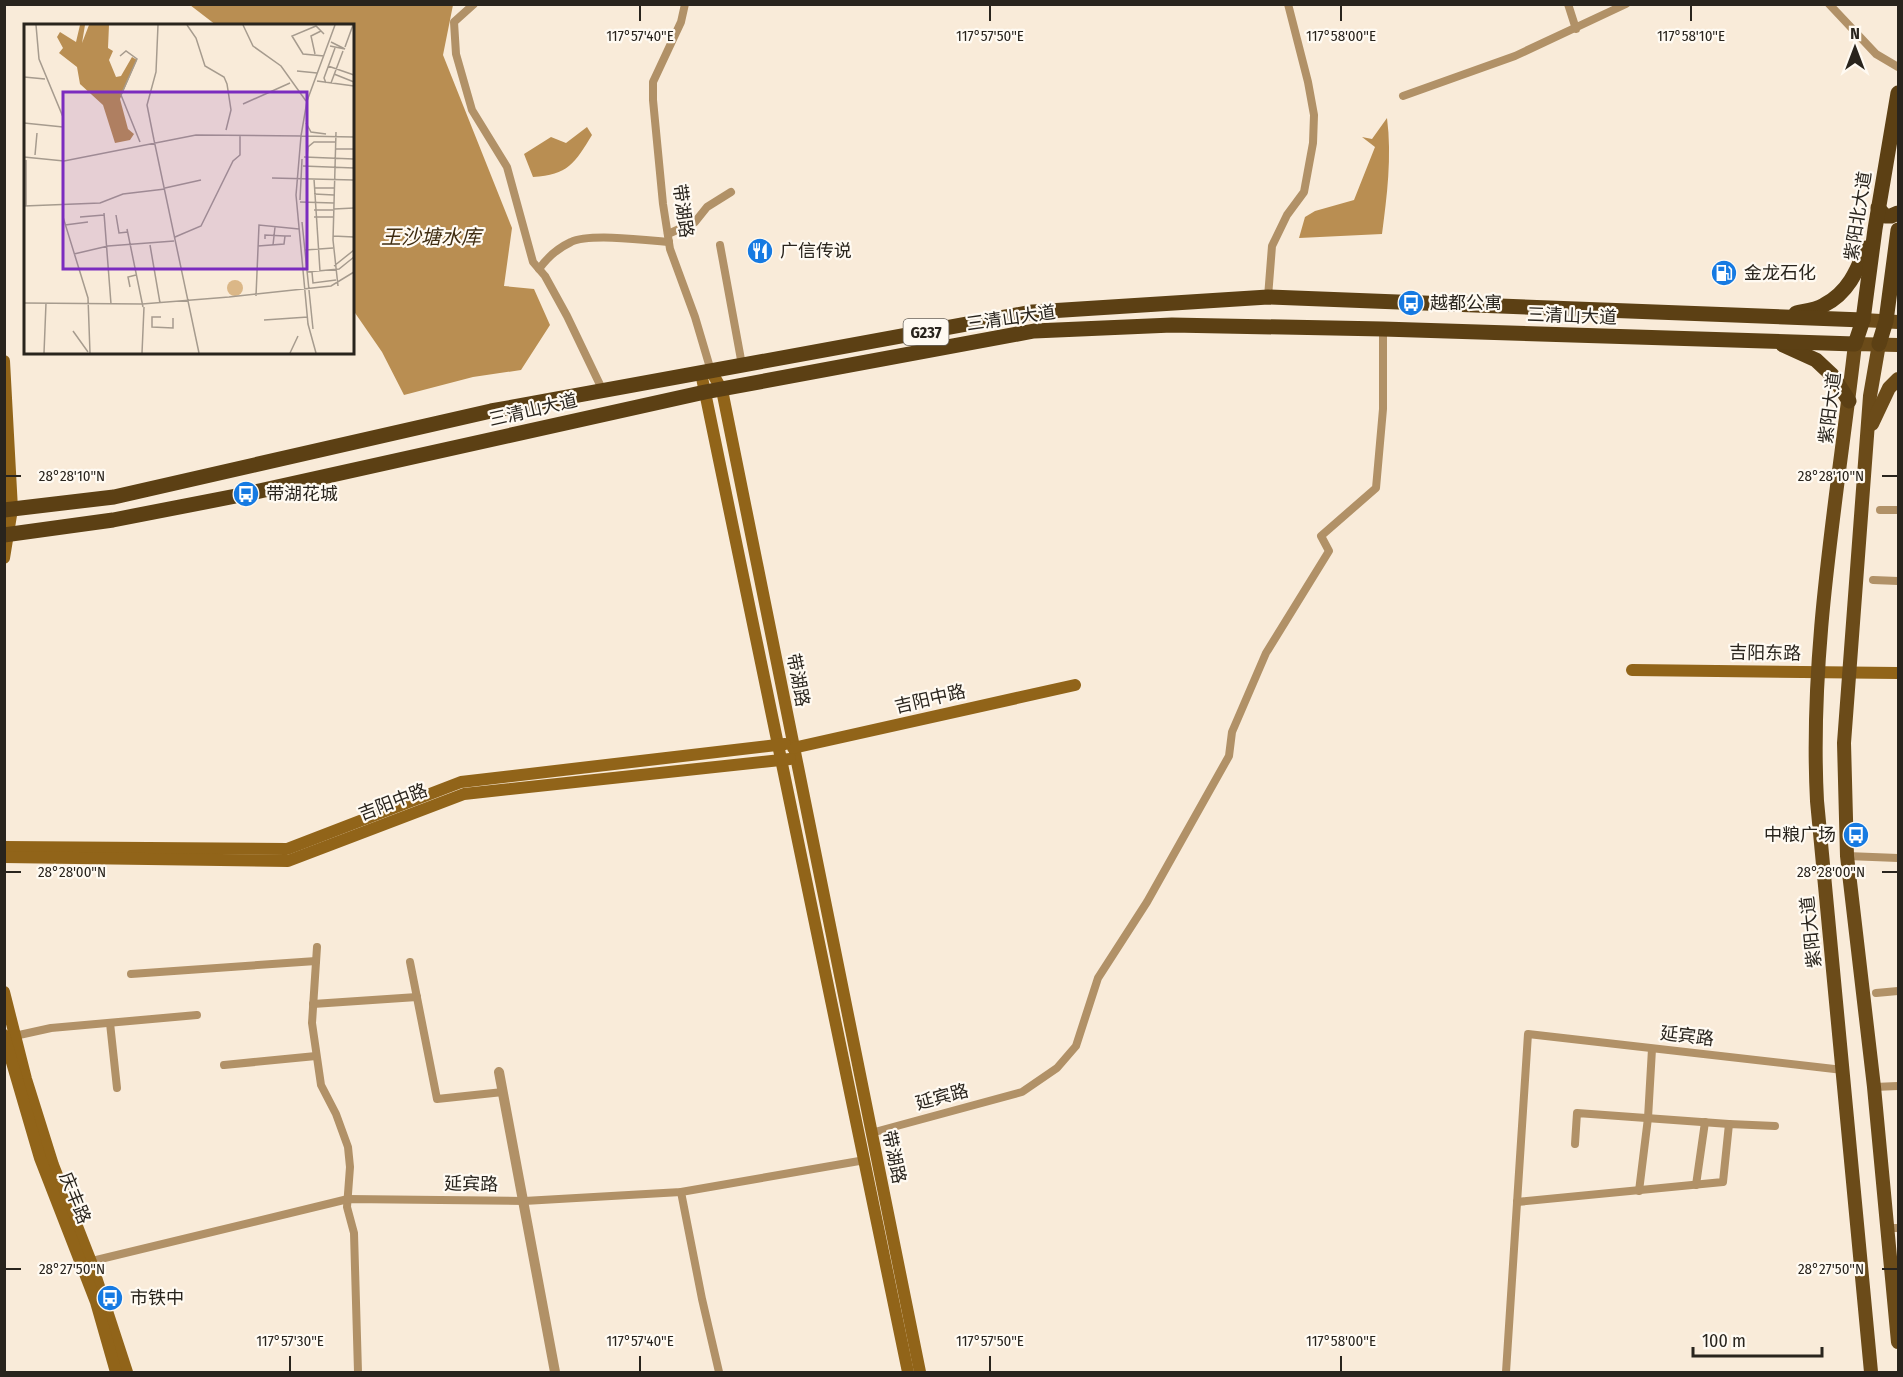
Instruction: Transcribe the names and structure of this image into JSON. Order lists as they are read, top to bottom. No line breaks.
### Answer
{"streets":{"highway":["紫阳北大道","三清山大道","G237"],"main road":["带湖路","紫阳大道","吉阳东路","吉阳中路","庆丰路"],"street":["延宾路"]},"crossings":[["带湖路","三清山大道"],["带湖路","吉阳中路"],["带湖路","延宾路"],["紫阳北大道","三清山大道"],["紫阳北大道","紫阳大道"],["三清山大道","紫阳大道"],["三清山大道","延宾路"],["紫阳大道","吉阳东路"],["紫阳大道","延宾路"],["延宾路","庆丰路"]],"water":["王沙塘水库"],"places":{"restaurant":["广信传说"],"fuel station":["金龙石化"],"bus stop":["越都公寓","带湖花城","中粮广场","市铁中"]},"scale_bar":"100 m","north":"top","coordinates":["117°57'40\"E","117°57'50\"E","117°58'00\"E","117°58'10\"E","28°28'10\"N","28°28'00\"N","28°27'50\"N","117°57'30\"E"]}
